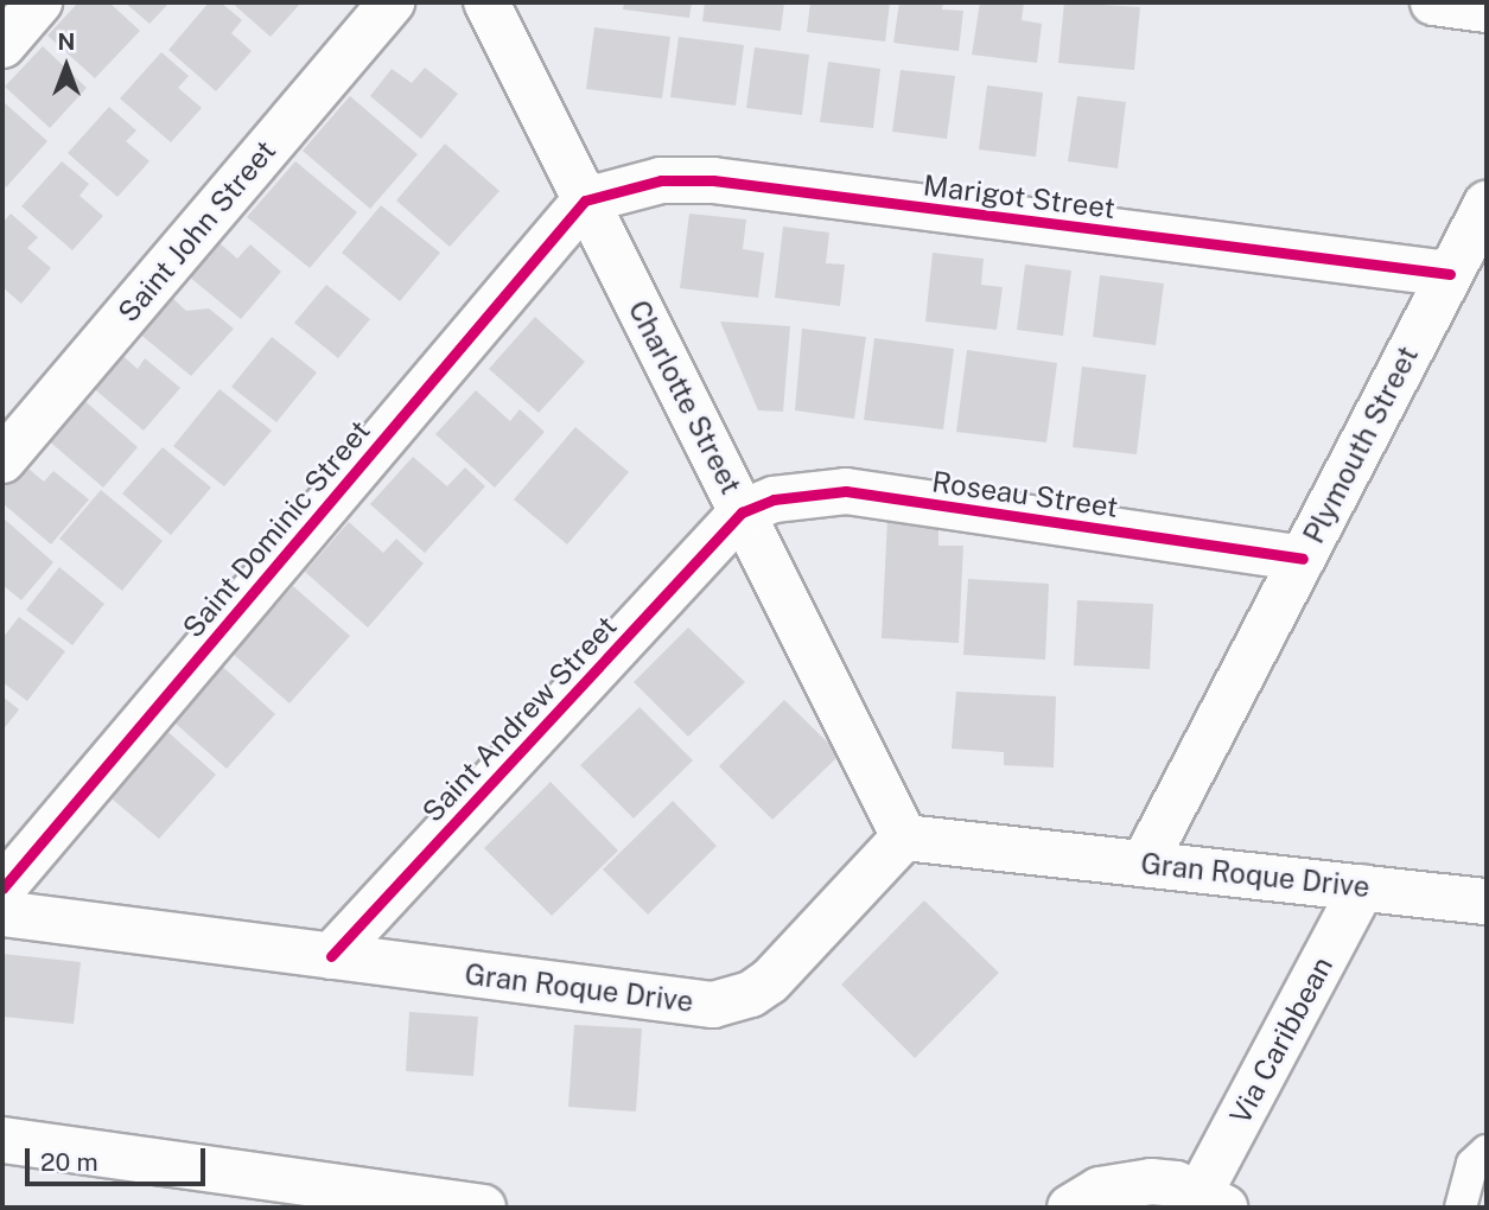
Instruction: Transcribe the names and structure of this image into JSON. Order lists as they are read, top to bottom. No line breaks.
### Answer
{"streets":{"street":["Marigot Street","Saint John Street","Charlotte Street","Plymouth Street","Roseau Street","Saint Dominic Street","Saint Andrew Street","Gran Roque Drive","Via Caribbean"]},"crossings":[["Marigot Street","Charlotte Street"],["Marigot Street","Plymouth Street"],["Marigot Street","Saint Dominic Street"],["Charlotte Street","Roseau Street"],["Charlotte Street","Saint Dominic Street"],["Charlotte Street","Saint Andrew Street"],["Charlotte Street","Gran Roque Drive"],["Plymouth Street","Roseau Street"],["Plymouth Street","Gran Roque Drive"],["Roseau Street","Saint Andrew Street"],["Saint Andrew Street","Gran Roque Drive"],["Gran Roque Drive","Via Caribbean"]],"scale_bar":"20 m","north":"top"}
